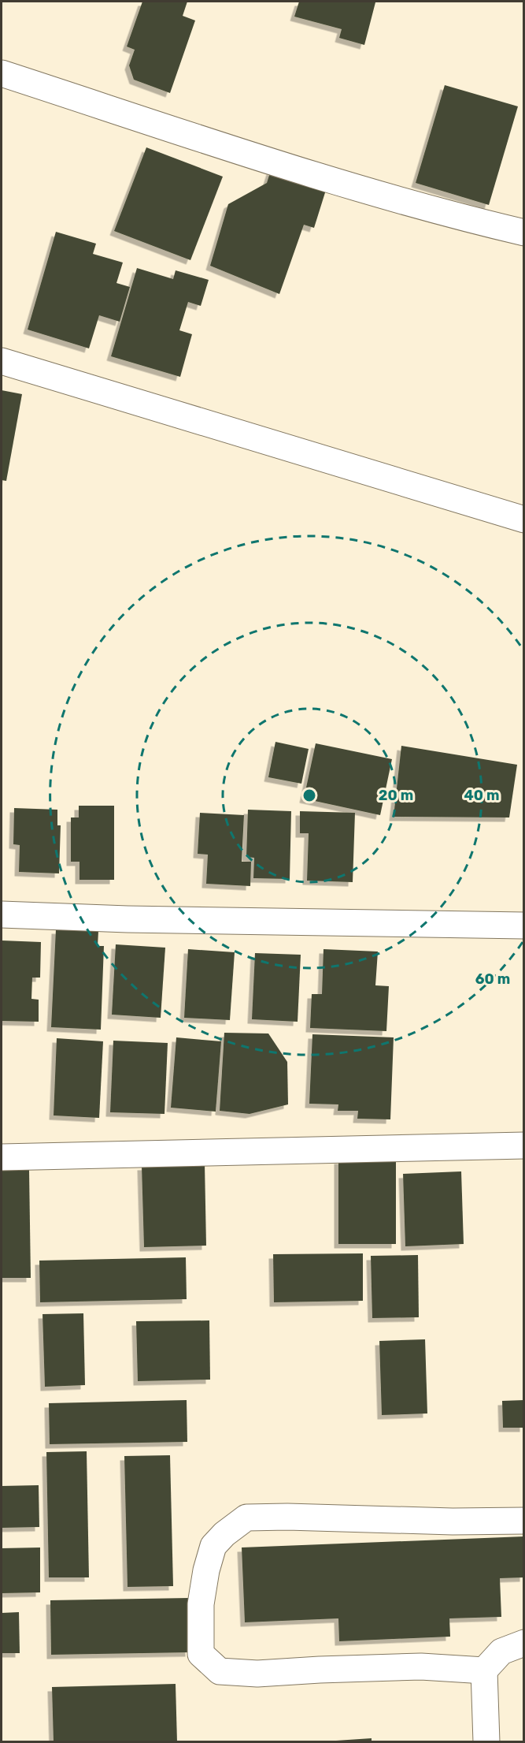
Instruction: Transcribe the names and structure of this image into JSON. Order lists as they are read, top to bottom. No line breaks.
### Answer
{"rings":["20 m","40 m","60 m"]}
